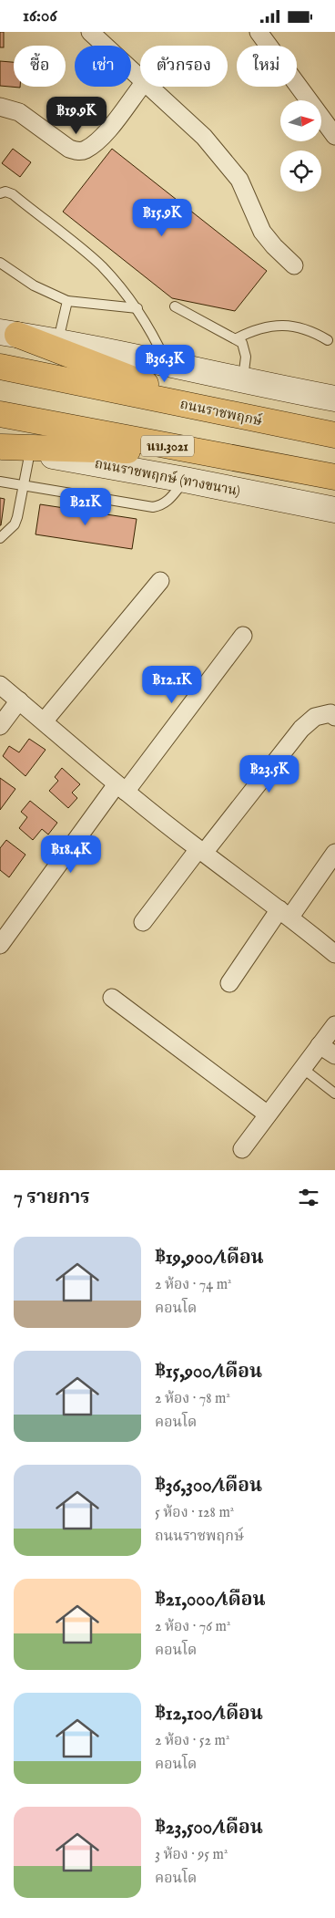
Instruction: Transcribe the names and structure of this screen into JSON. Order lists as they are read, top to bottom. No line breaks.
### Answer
{"streets":{"main road":["ถนนราชพฤกษ์","นบ.3021","ถนนราชพฤกษ์ (ทางขนาน)"]},"north":"right","page":{"status":"16:06","chip":["ซื้อ","เช่า","ตัวกรอง","ใหม่"],"price":["฿19.9K","฿15.9K","฿36.3K","฿21K","฿12.1K","฿23.5K","฿18.4K"],"heading":"7 รายการ","list":[{"name":"฿19,900/เดือน","note":"2 ห้อง · 74 m² · คอนโด"},{"name":"฿15,900/เดือน","note":"2 ห้อง · 78 m² · คอนโด"},{"name":"฿36,300/เดือน","note":"5 ห้อง · 128 m² · ถนนราชพฤกษ์"},{"name":"฿21,000/เดือน","note":"2 ห้อง · 76 m² · คอนโด"},{"name":"฿12,100/เดือน","note":"2 ห้อง · 52 m² · คอนโด"},{"name":"฿23,500/เดือน","note":"3 ห้อง · 95 m² · คอนโด"}]}}
